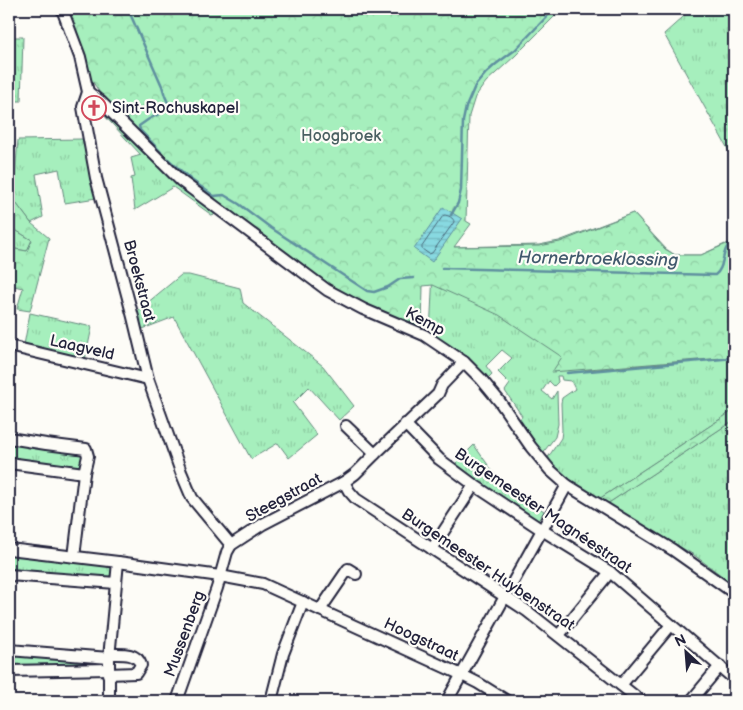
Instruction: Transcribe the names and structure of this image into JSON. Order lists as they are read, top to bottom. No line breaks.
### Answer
{"streets":{"street":["Broekstraat","Kemp","Laagveld","Steegstraat","Burgemeester Magnéestraat","Burgemeester Huybenstraat","Mussenberg","Hoogstraat"]},"crossings":[["Broekstraat","Kemp"],["Broekstraat","Laagveld"],["Broekstraat","Steegstraat"],["Kemp","Steegstraat"],["Steegstraat","Burgemeester Magnéestraat"],["Steegstraat","Burgemeester Huybenstraat"],["Mussenberg","Hoogstraat"]],"water":["Hornerbroeklossing"],"parks":["Hoogbroek"],"places":{"church":["Sint-Rochuskapel"]},"north":"top left"}
